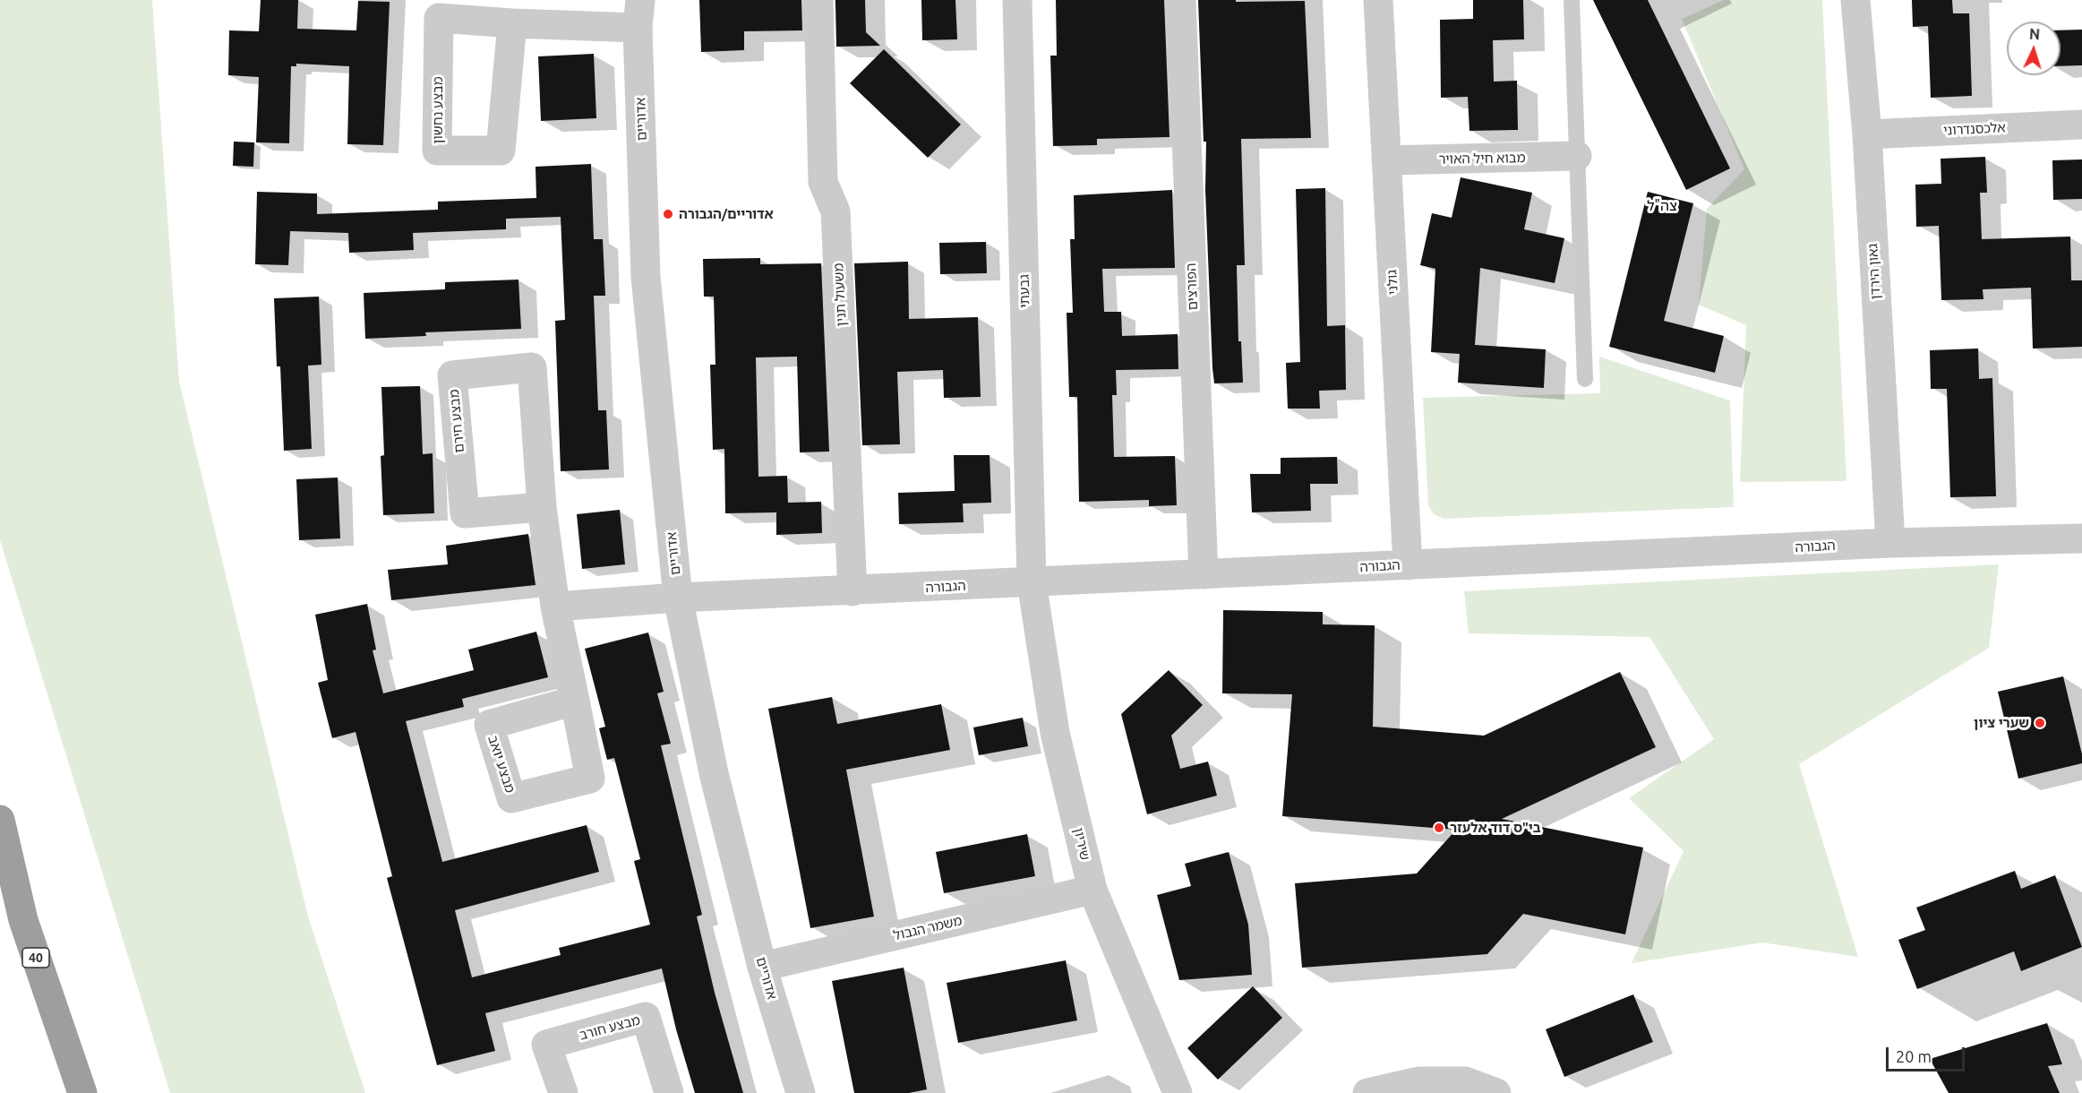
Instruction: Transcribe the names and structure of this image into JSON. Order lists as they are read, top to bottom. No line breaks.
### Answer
{"streets":{"highway":["40"],"street":["מבצע נחשון","אדוריים","אלכסנדרוני","מבוא חיל האויר","גאון הירדן","גולני","הפורצים","גבעתי","משעול תנין","מבצע חירם","הגבורה","שיריון","משמר הגבול","מבצע חורב"]},"crossings":[["מבצע נחשון","אדוריים"],["אדוריים","הגבורה"],["אדוריים","משמר הגבול"],["אלכסנדרוני","גאון הירדן"],["מבוא חיל האויר","גולני"],["גאון הירדן","הגבורה"],["גולני","הגבורה"],["הפורצים","הגבורה"],["גבעתי","הגבורה"],["גבעתי","שיריון"],["משעול תנין","הגבורה"],["מבצע חירם","הגבורה"],["הגבורה","שיריון"],["שיריון","משמר הגבול"]],"districts":["צה\"ל"],"places":["אדוריים/הגבורה","שערי ציון","בי\"ס דוד אלעזר"],"scale_bar":"20 m","north":"top"}
